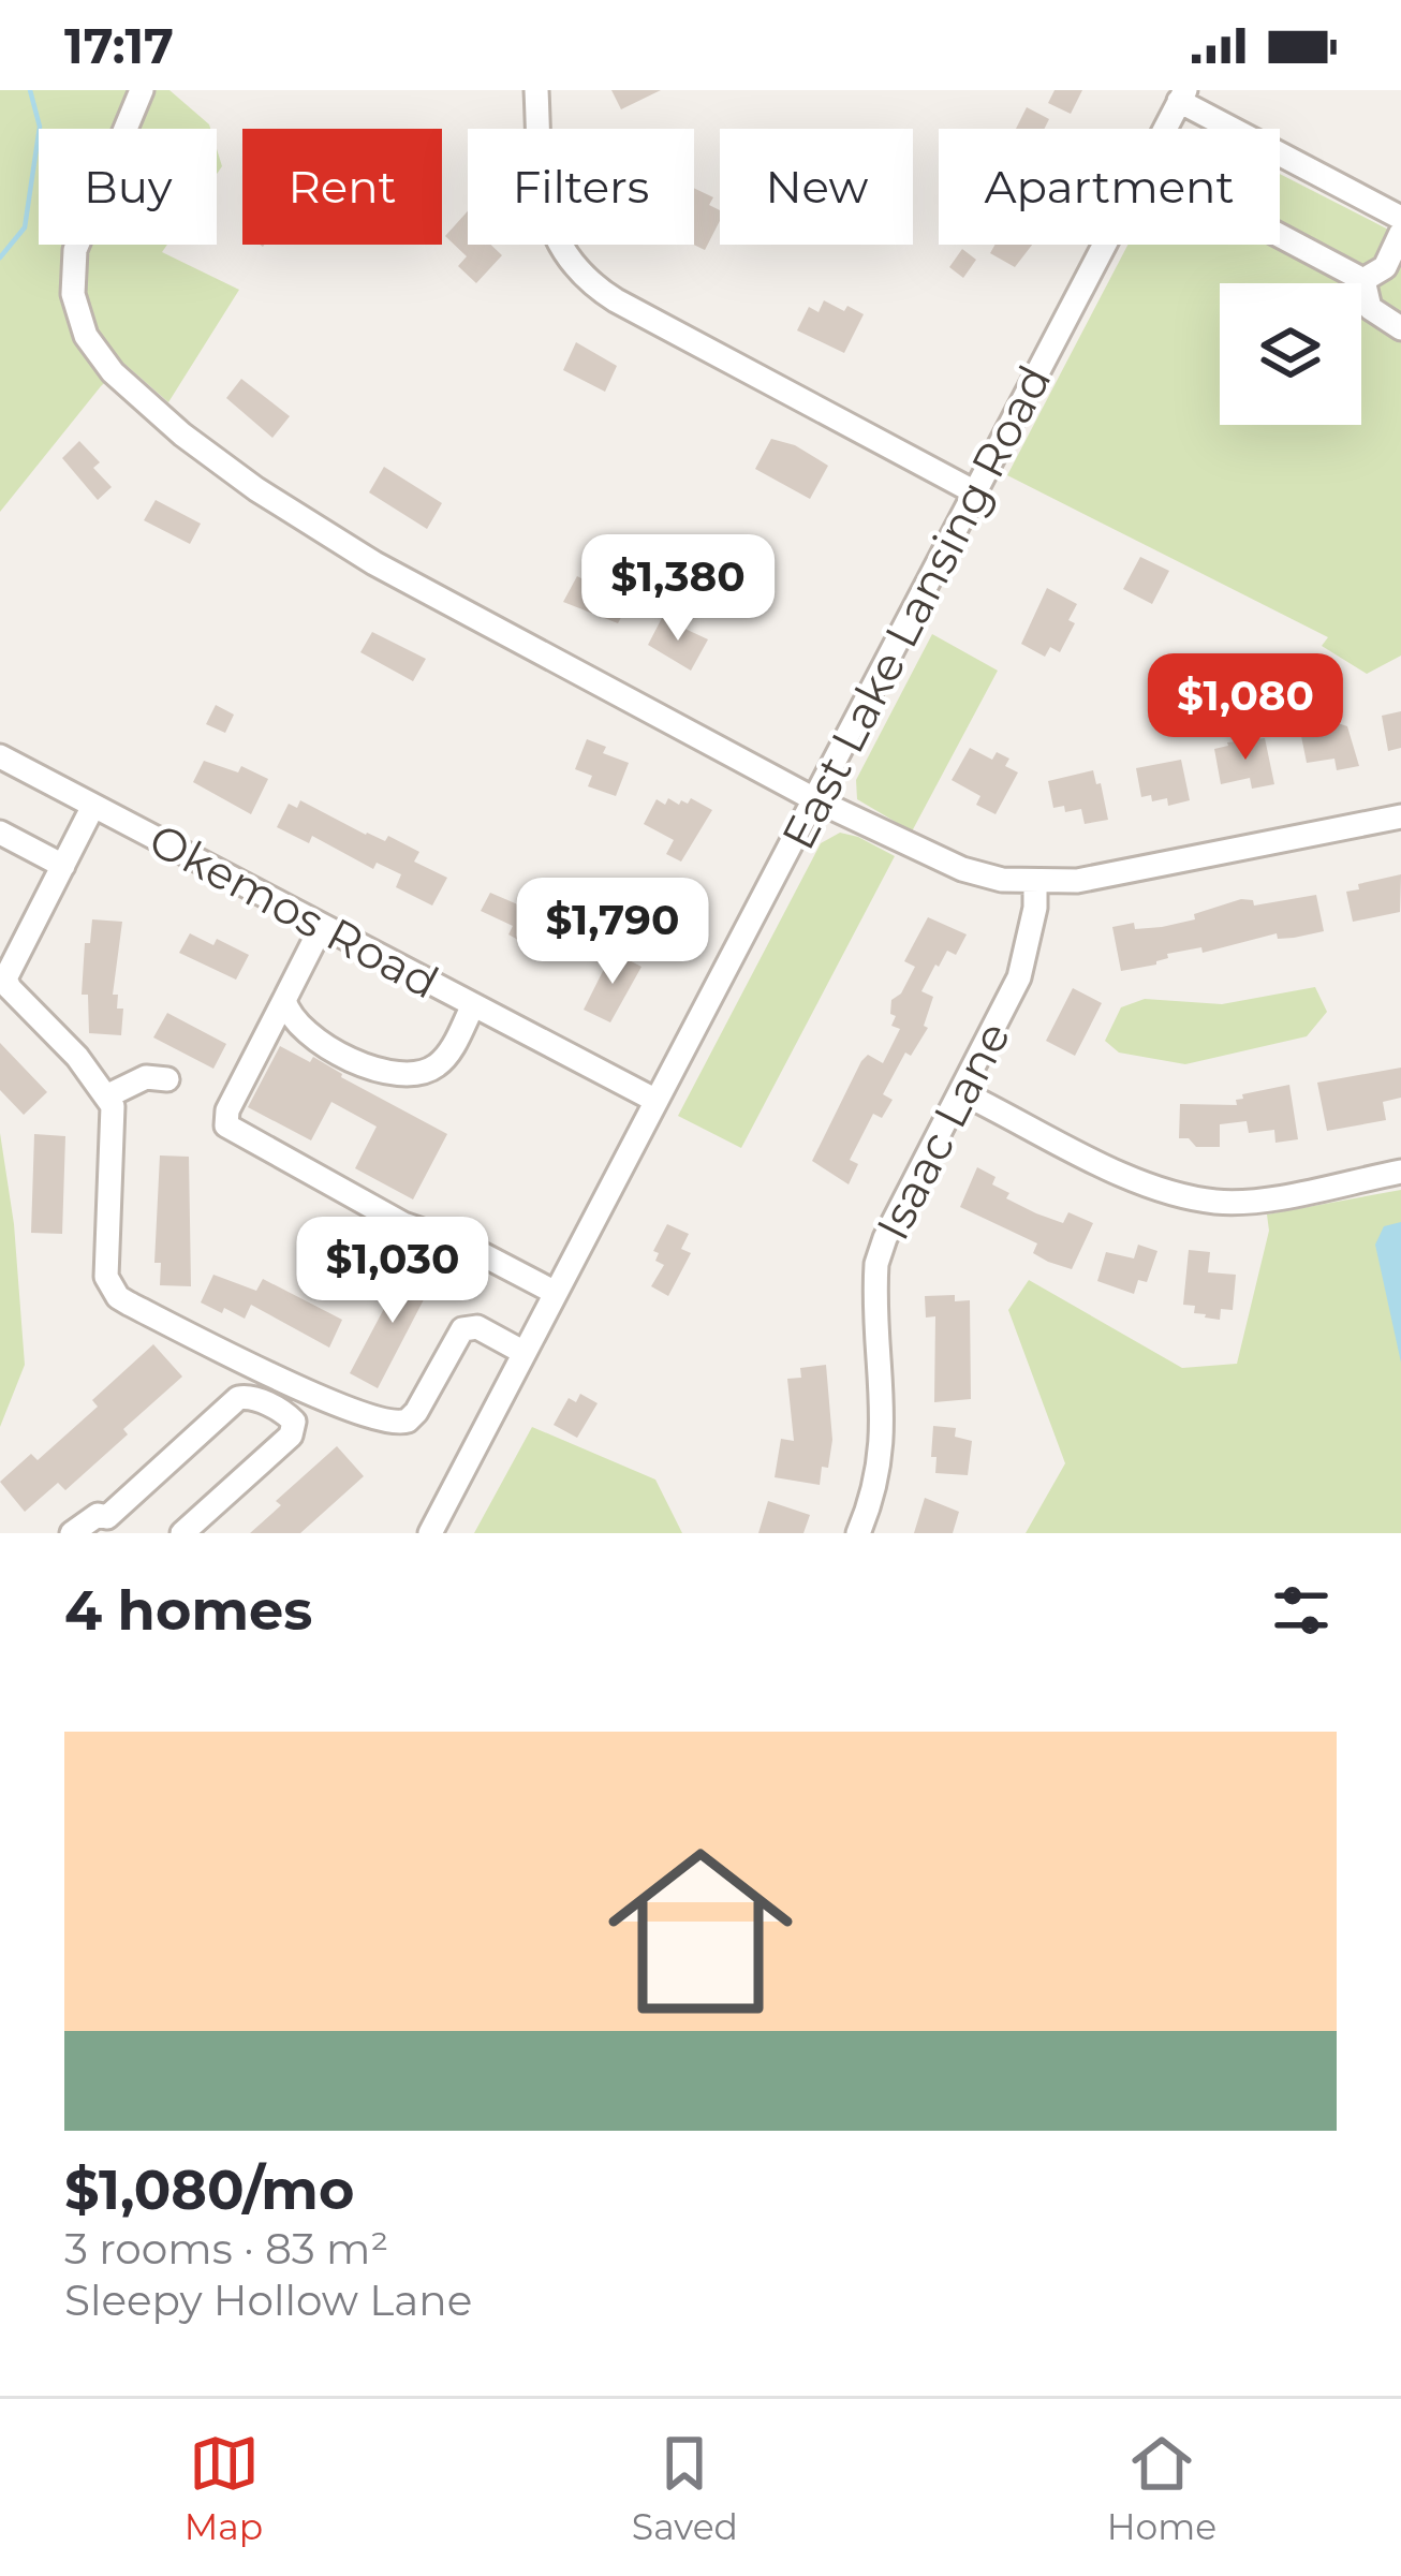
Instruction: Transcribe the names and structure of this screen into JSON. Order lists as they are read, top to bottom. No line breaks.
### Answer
{"streets":{"street":["East Lake Lansing Road","Okemos Road","Isaac Lane"]},"crossings":[["East Lake Lansing Road","Okemos Road"]],"page":{"status":"17:17","chip":["Buy","Rent","Filters","New","Apartment"],"price":["$1,380","$1,080","$1,790","$1,030"],"heading":"4 homes","list":[{"name":"$1,080/mo","note":"3 rooms · 83 m² · Sleepy Hollow Lane"}],"tabs":["Map","Saved","Home"]}}
